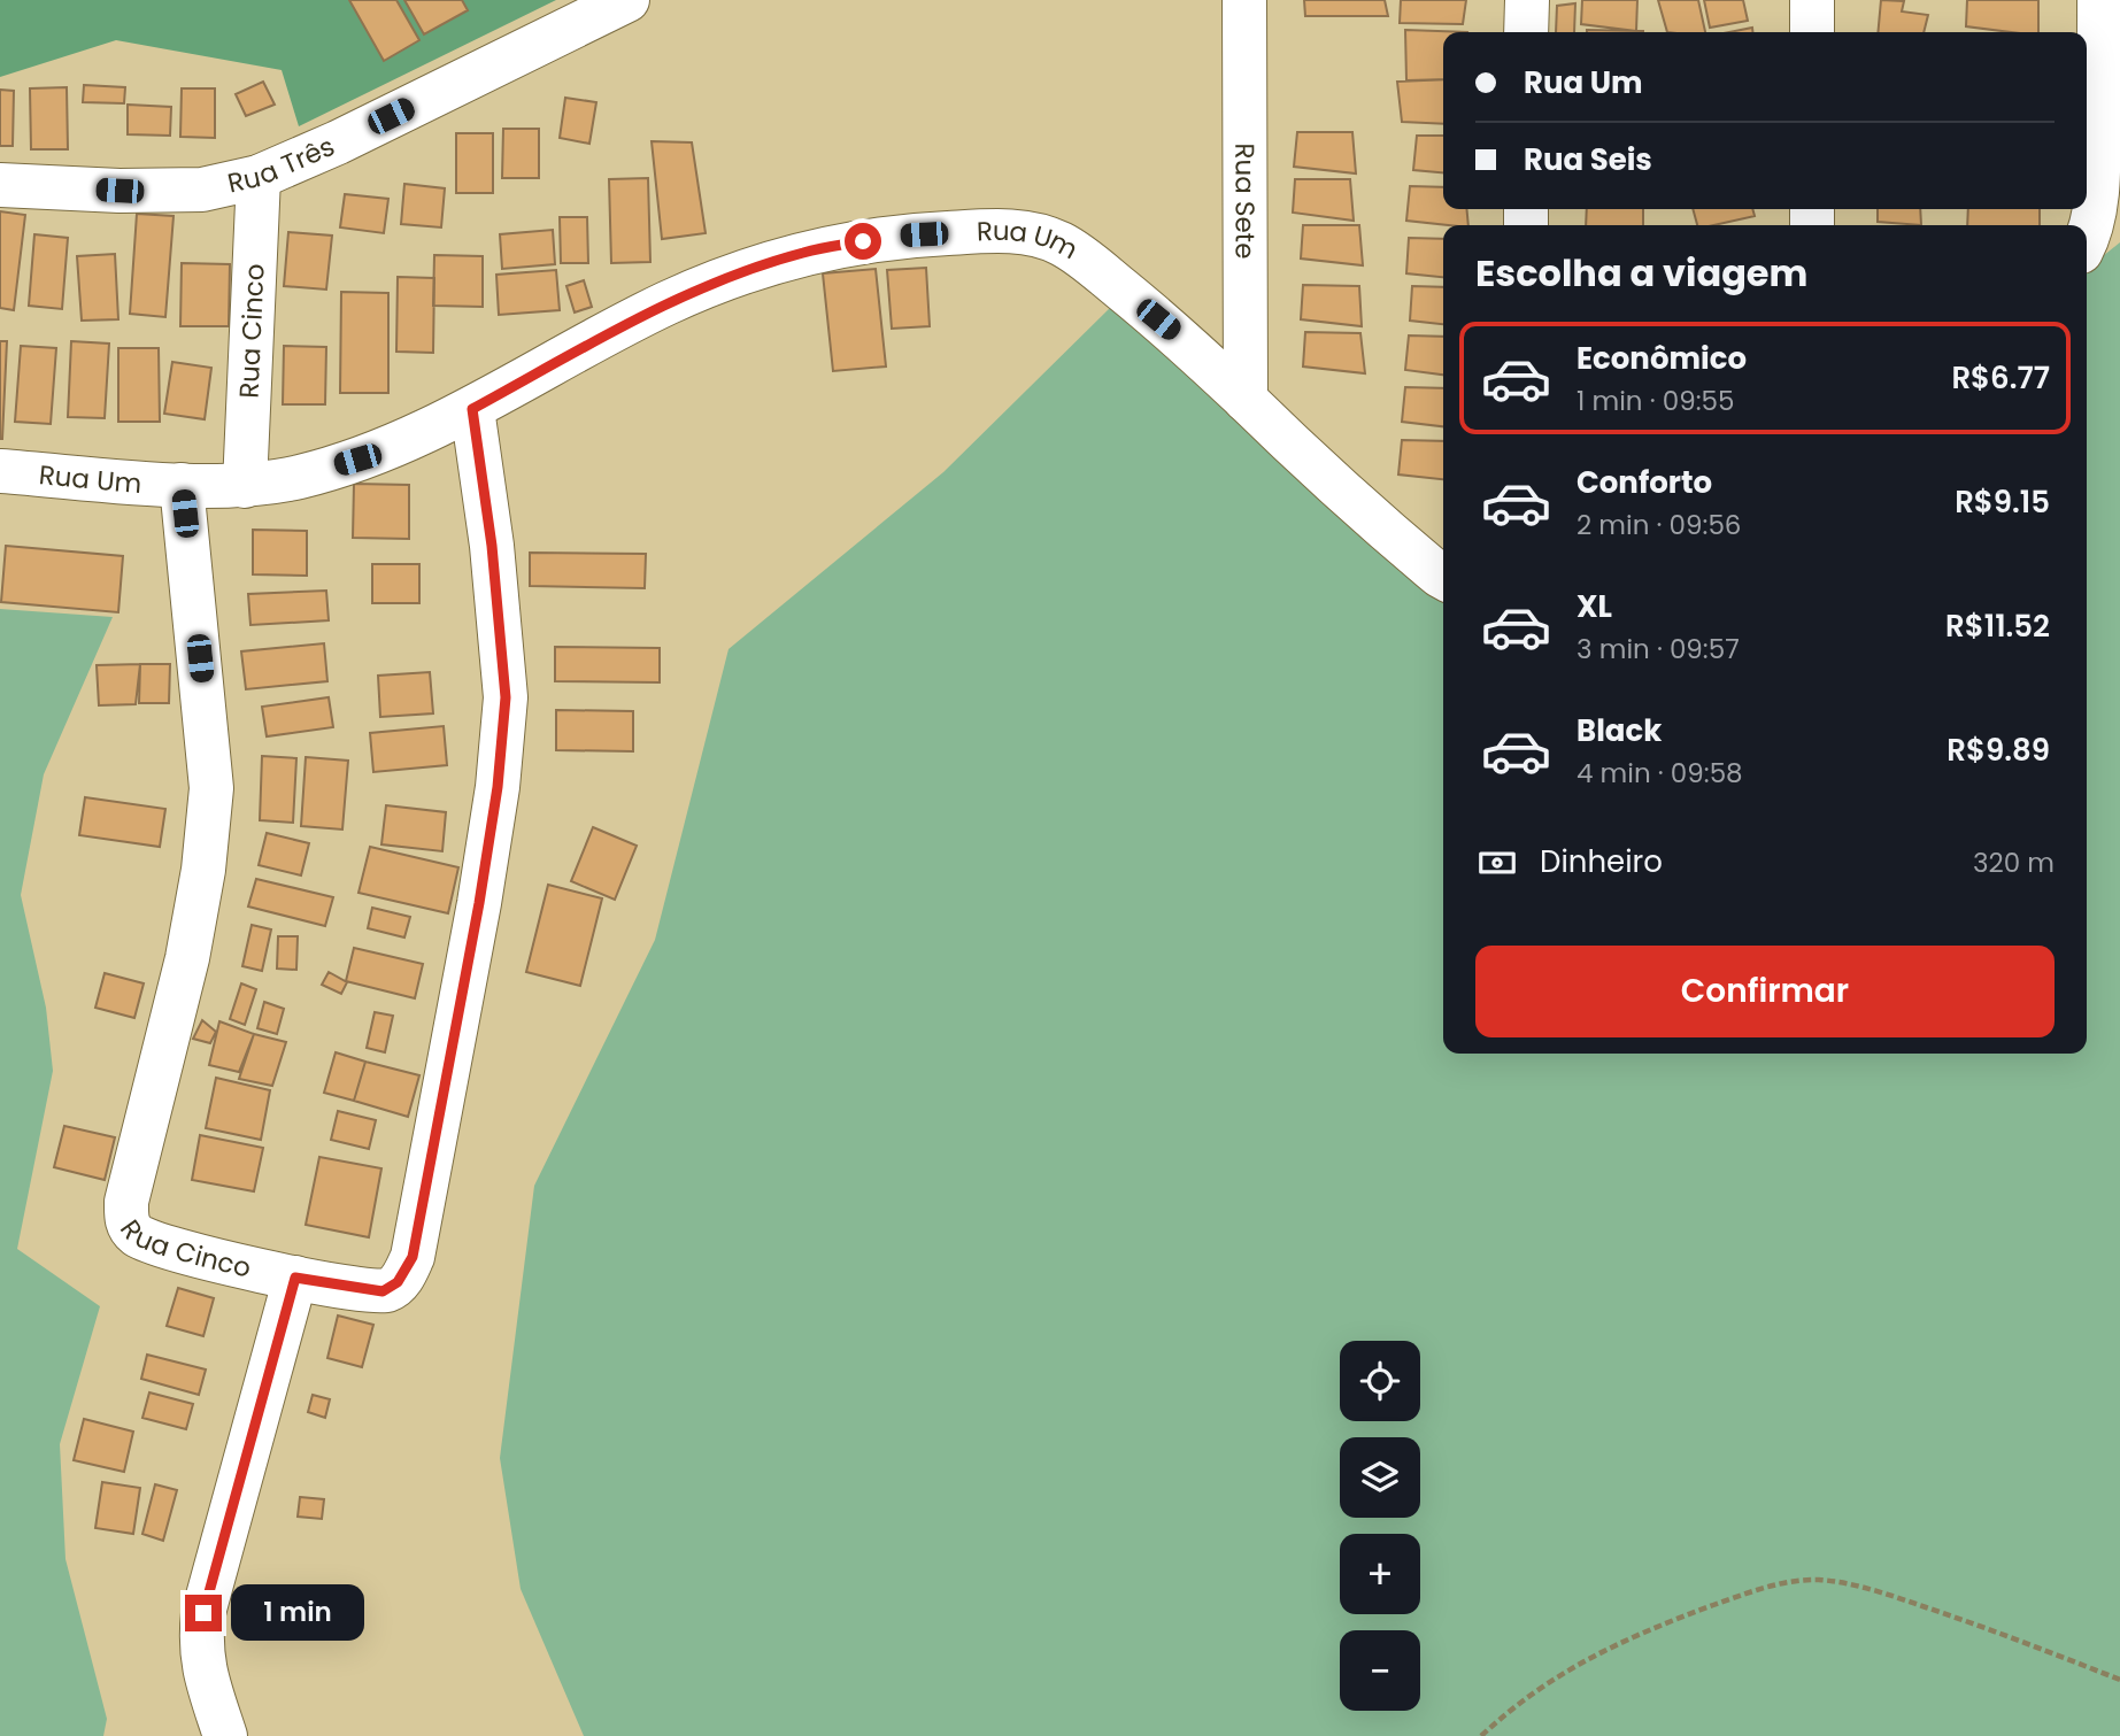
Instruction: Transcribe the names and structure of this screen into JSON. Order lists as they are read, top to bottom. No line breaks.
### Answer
{"streets":{"street":["Rua Três","Rua Sete","Rua Um","Rua Cinco"]},"crossings":[["Rua Três","Rua Cinco"],["Rua Sete","Rua Um"],["Rua Um","Rua Cinco"]],"page":{"banner":["Rua Um","Rua Seis"],"heading":"Escolha a viagem","list":[{"name":"Econômico","note":"1 min · 09:55","value":"R$6.77"},{"name":"Conforto","note":"2 min · 09:56","value":"R$9.15"},{"name":"XL","note":"3 min · 09:57","value":"R$11.52"},{"name":"Black","note":"4 min · 09:58","value":"R$9.89"}],"pay":["Dinheiro","320 m"],"buttons":"Confirmar","map_buttons":["+","−"],"bubble":"1 min"}}
